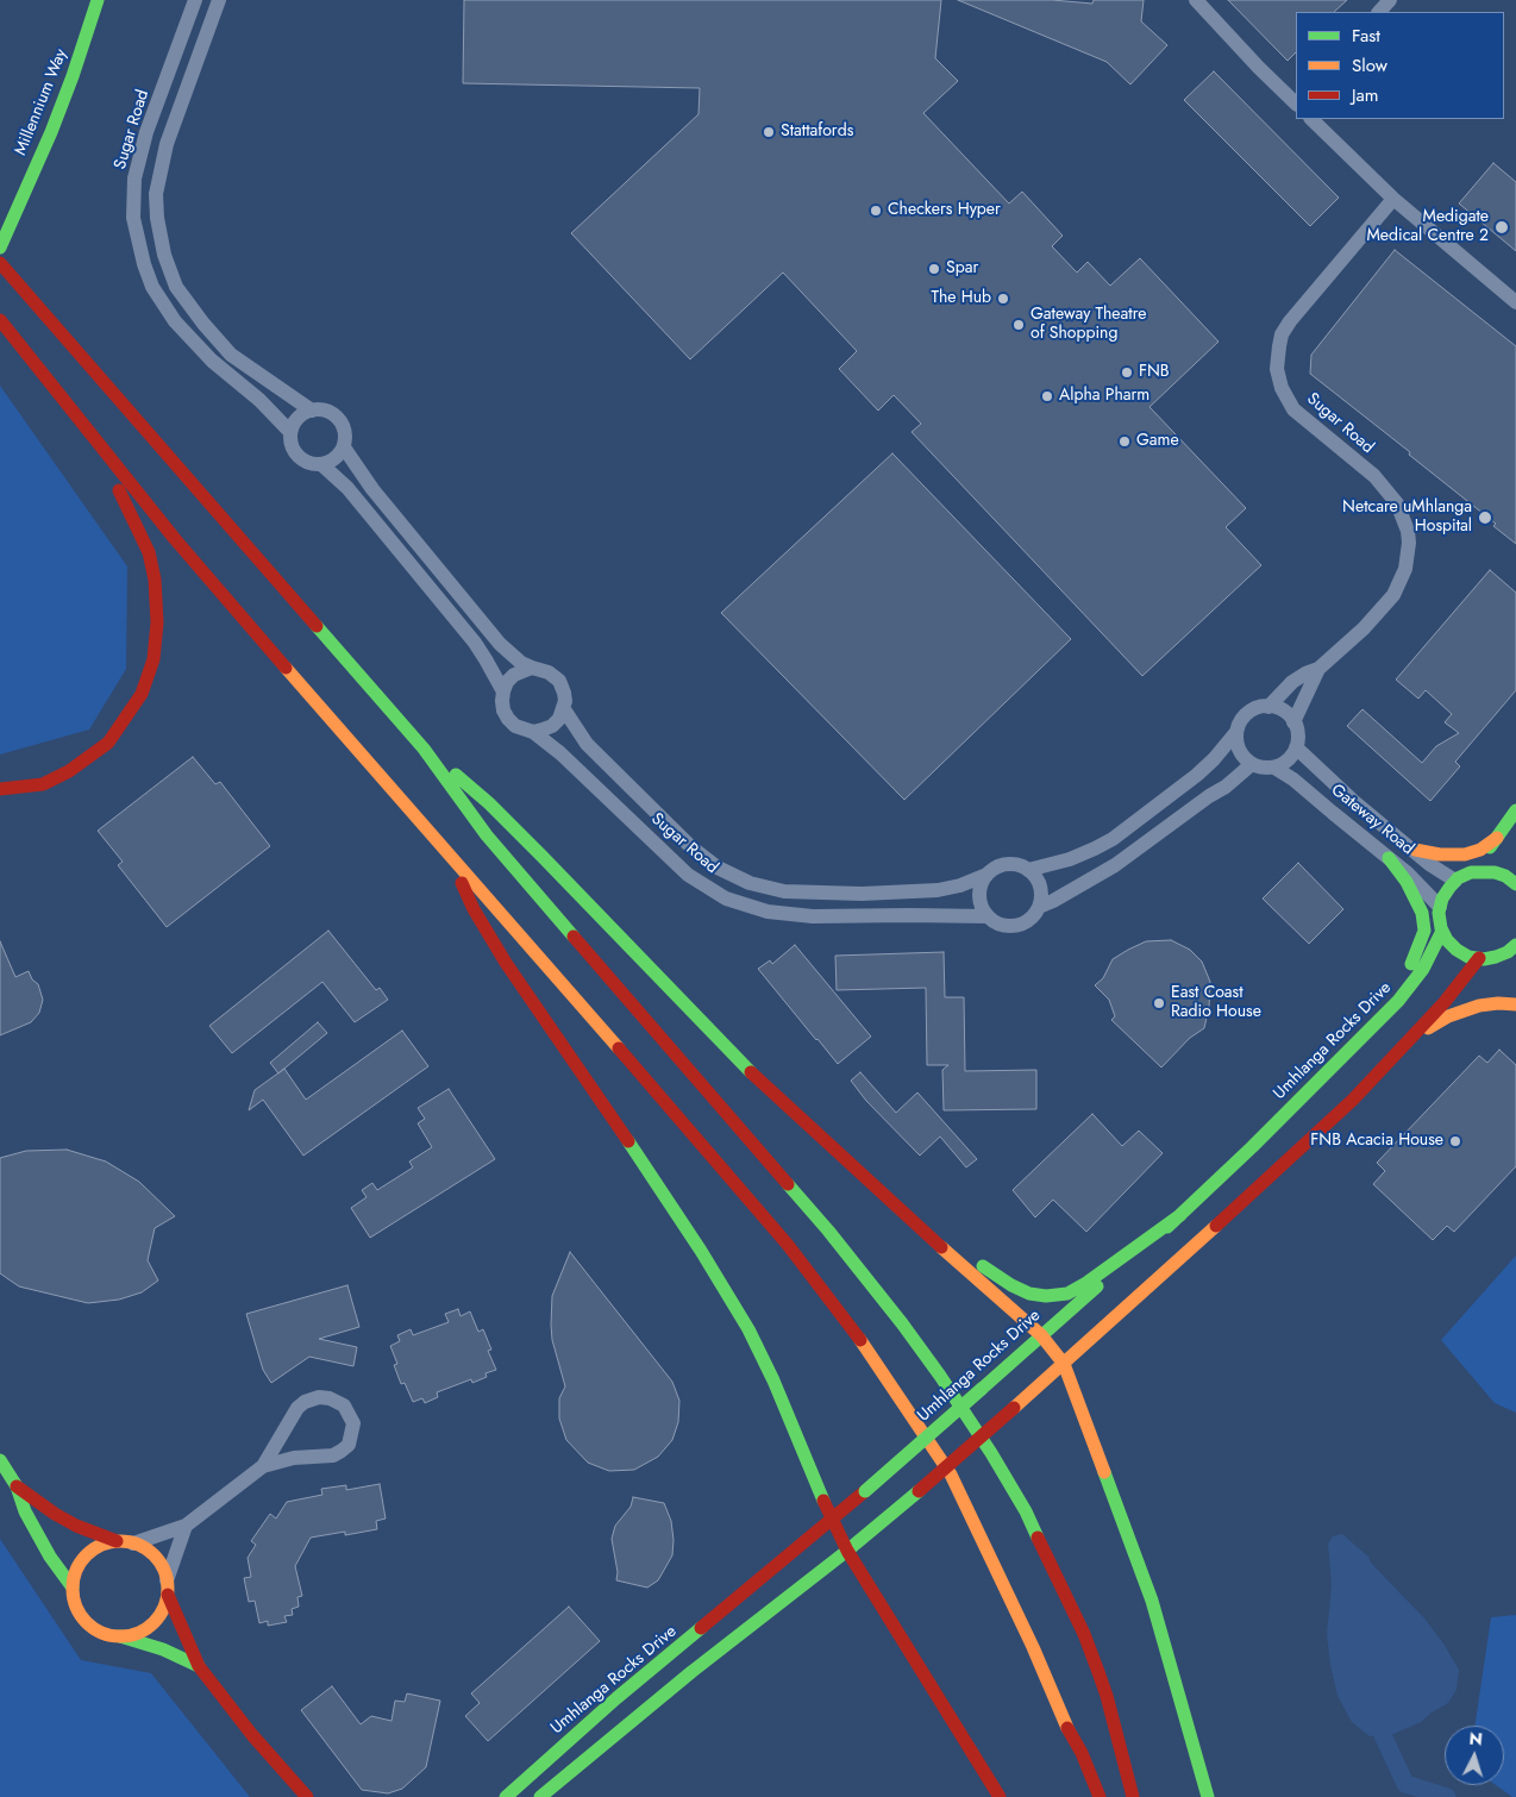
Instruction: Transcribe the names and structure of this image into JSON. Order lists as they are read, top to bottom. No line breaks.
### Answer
{"streets":{"main road":["Millennium Way","Umhlanga Rocks Drive"],"street":["Sugar Road","Gateway Road"]},"crossings":[["Sugar Road","Gateway Road"]],"places":["Stattafords","Checkers Hyper","Medigate Medical Centre 2","Spar","The Hub","Gateway Theatre of Shopping","FNB","Alpha Pharm","Game","Netcare uMhlanga Hospital","East Coast Radio House","FNB Acacia House"],"legend":["Fast","Slow","Jam"],"north":"top"}
